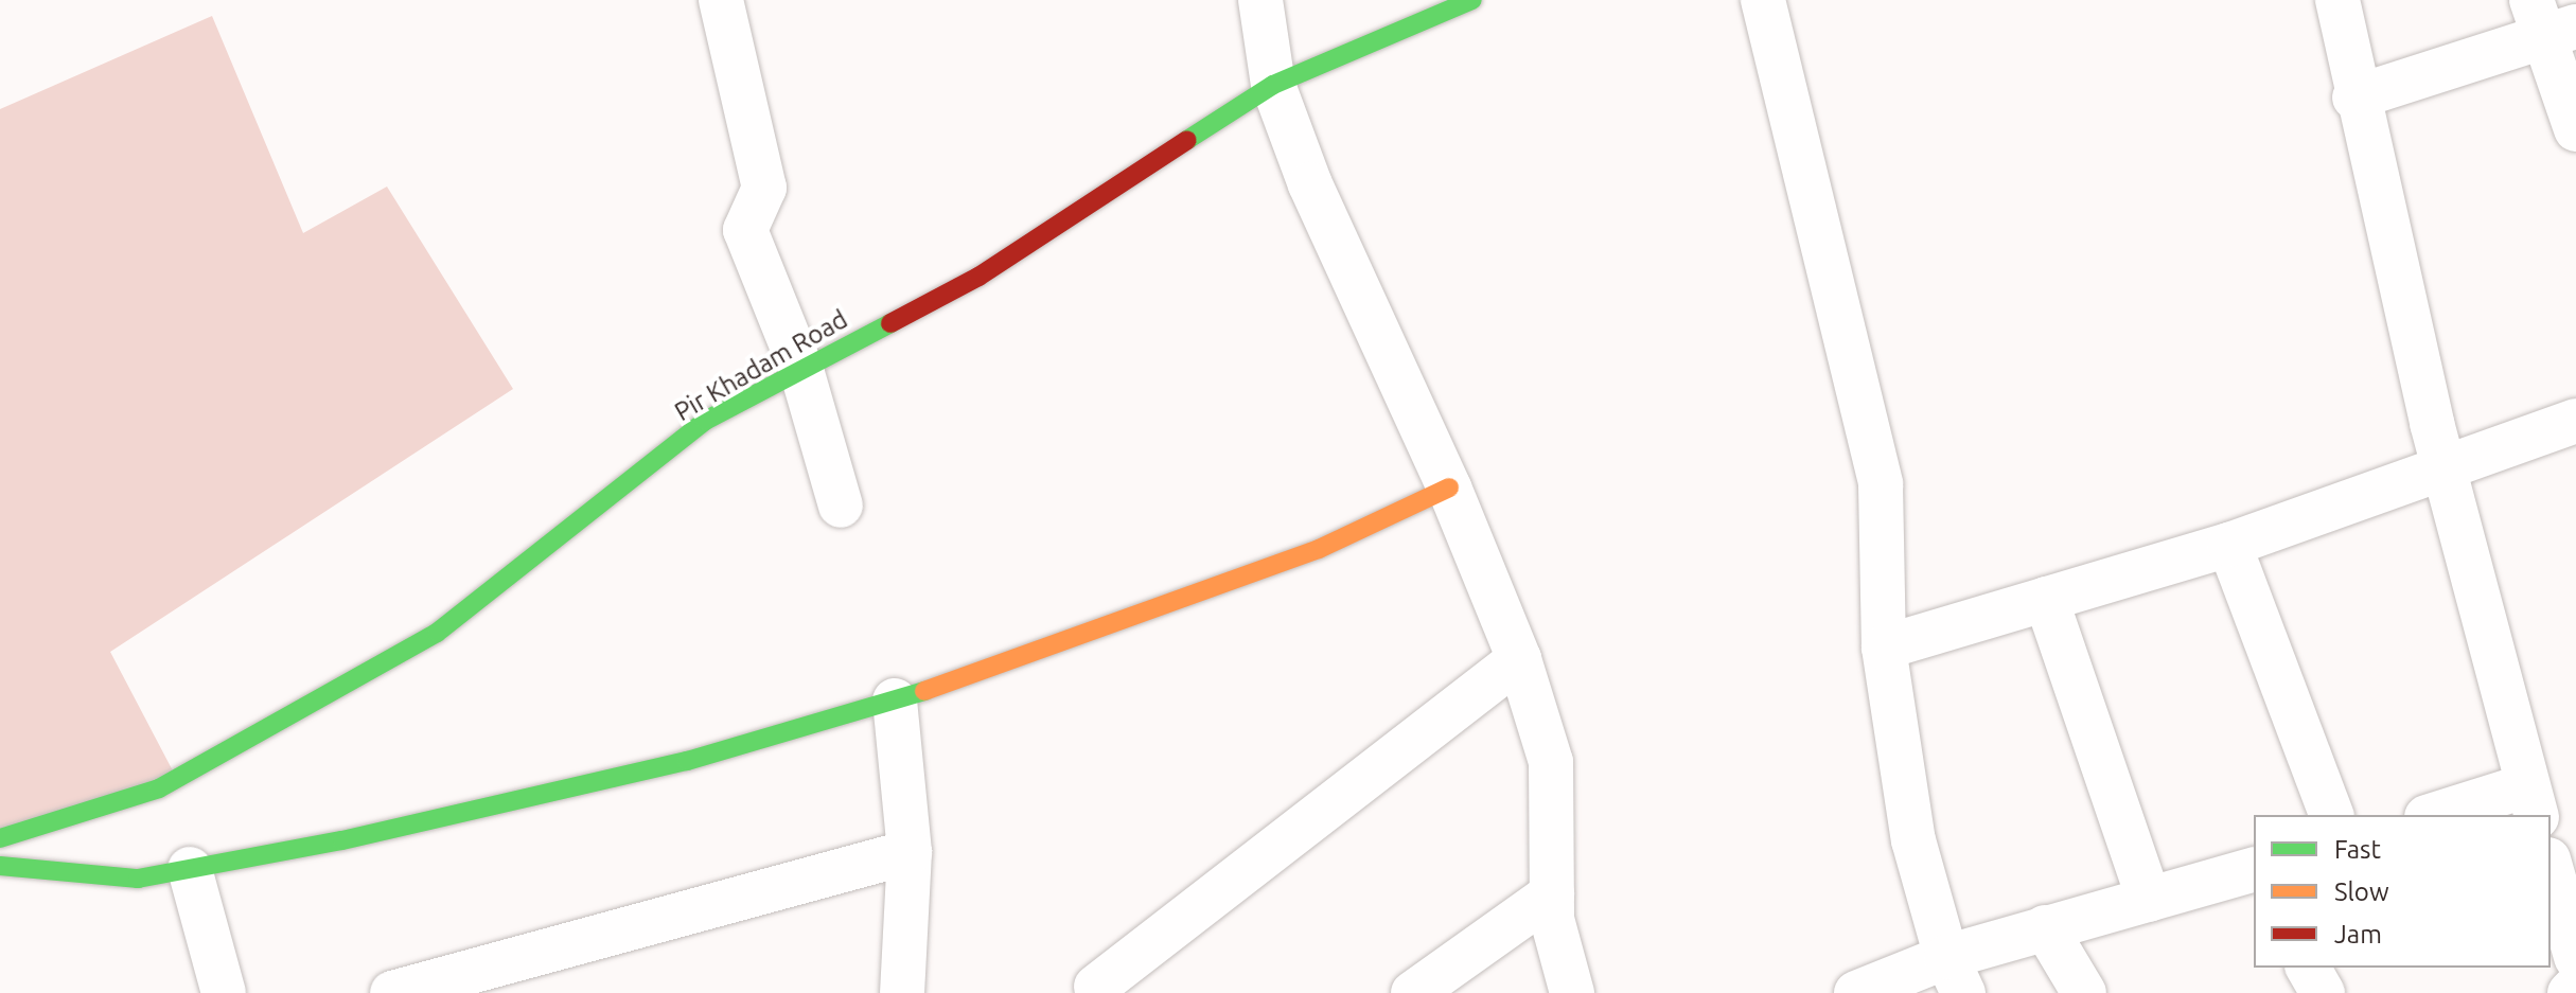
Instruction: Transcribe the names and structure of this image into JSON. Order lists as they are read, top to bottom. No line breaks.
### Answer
{"streets":{"street":["Pir Khadam Road"]},"legend":["Fast","Slow","Jam"]}
